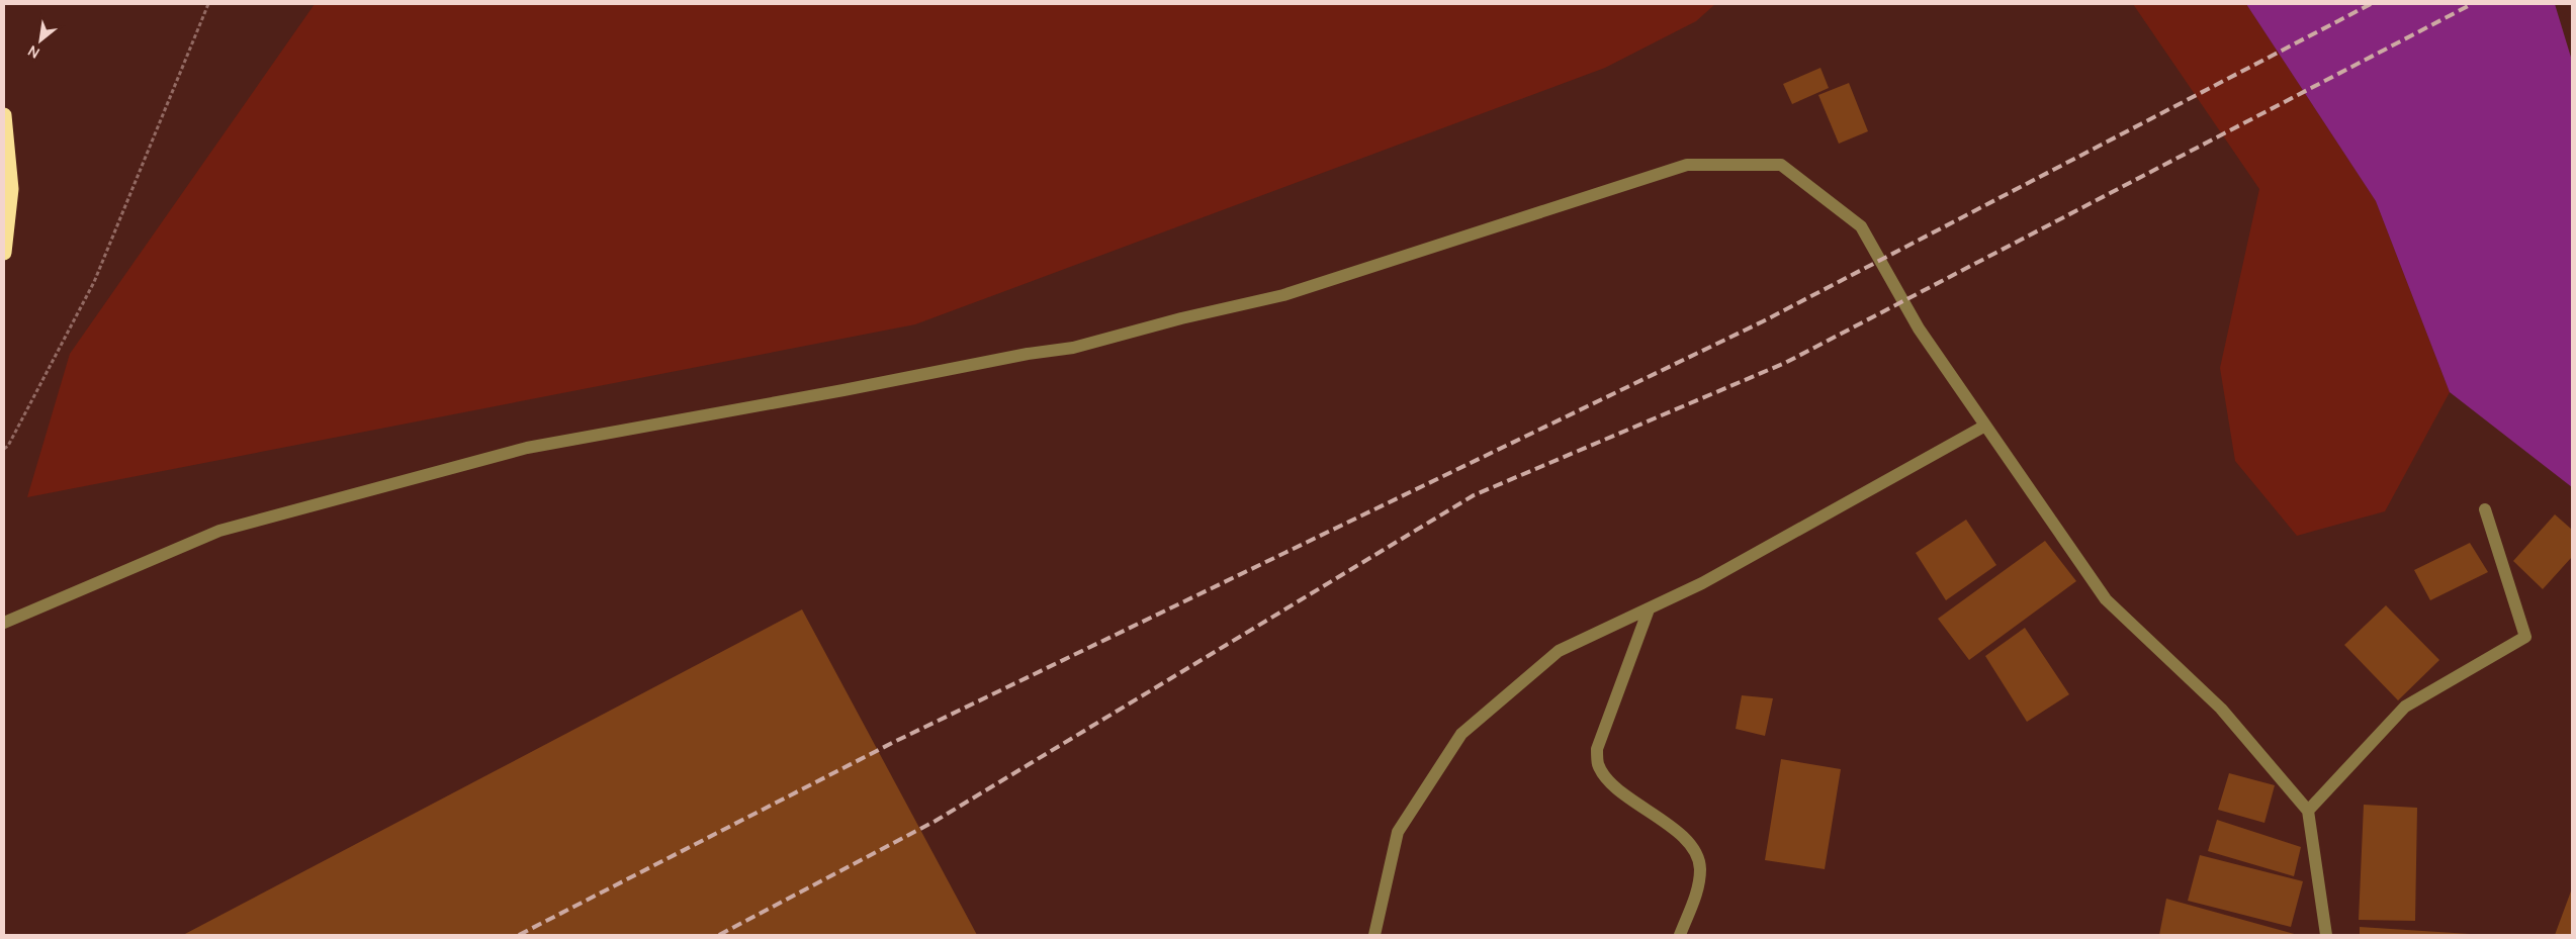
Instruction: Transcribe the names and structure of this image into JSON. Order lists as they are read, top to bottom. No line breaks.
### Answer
{"north":"bottom left"}
